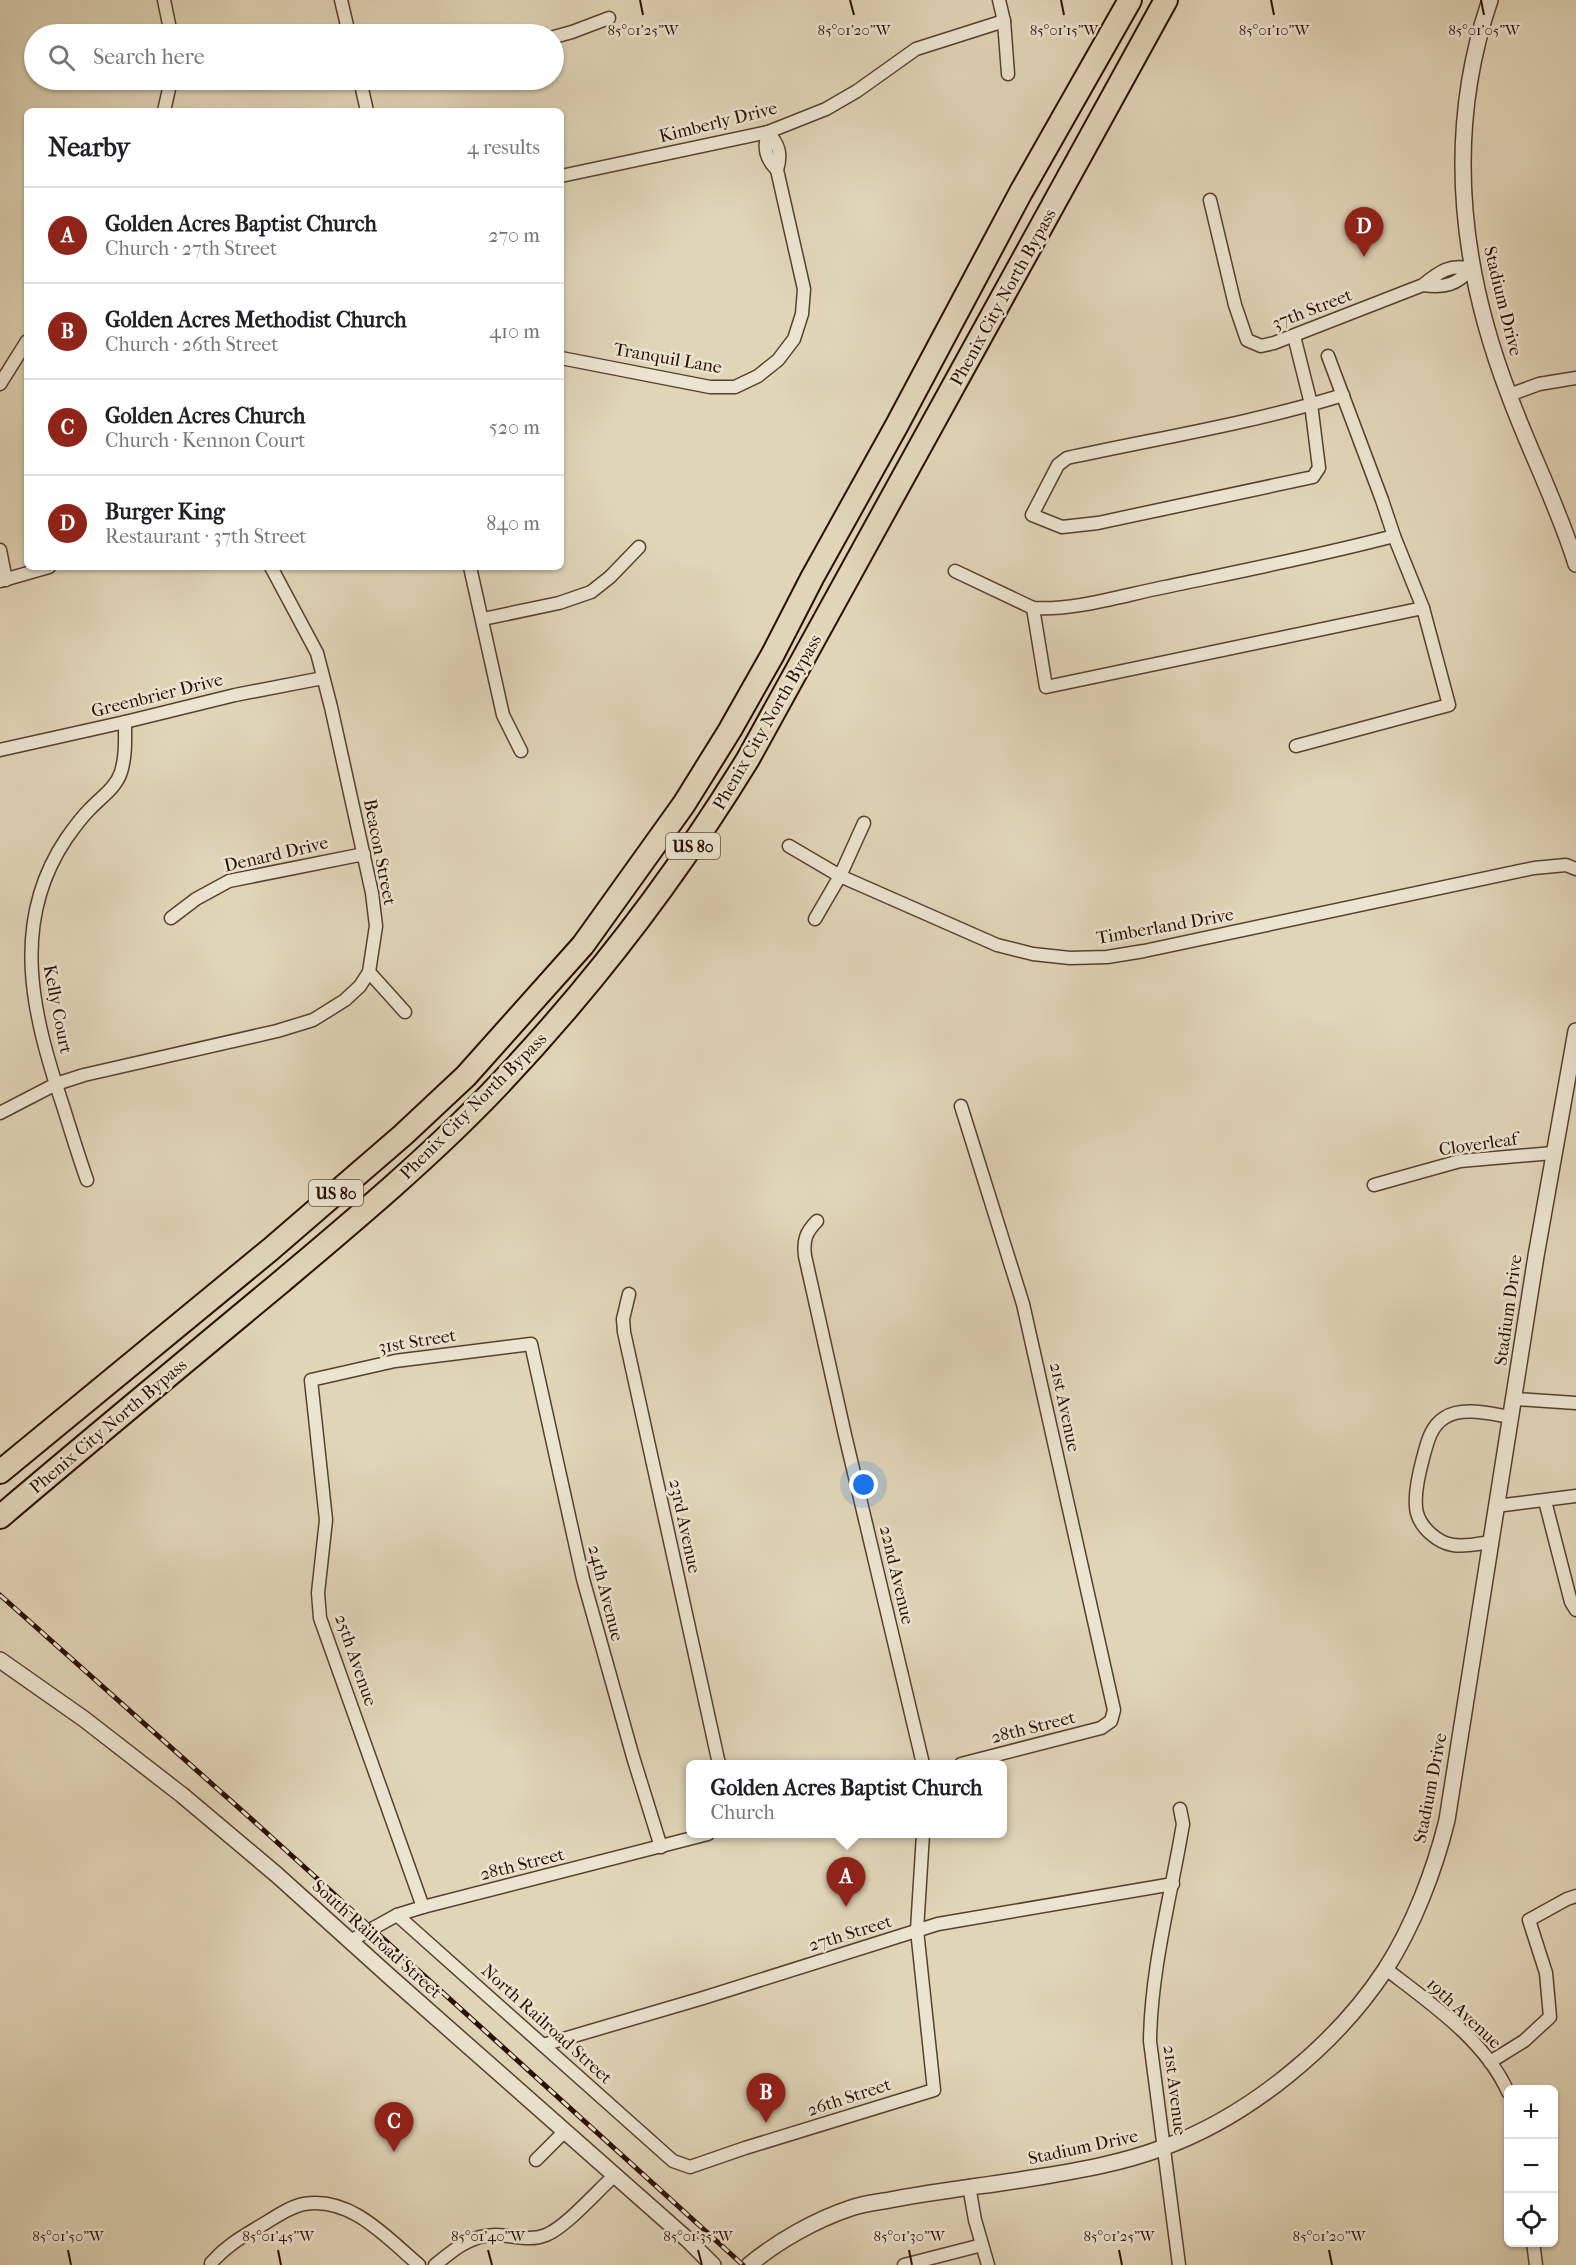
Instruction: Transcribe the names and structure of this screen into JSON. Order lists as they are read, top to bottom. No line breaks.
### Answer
{"streets":{"highway":["Phenix City North Bypass","US 80"],"street":["Kimberly Drive","Stadium Drive","37th Street","Tranquil Lane","Greenbrier Drive","Beacon Street","Denard Drive","Timberland Drive","Kelly Court","Cloverleaf","31st Street","21st Avenue","23rd Avenue","22nd Avenue","24th Avenue","25th Avenue","28th Street","27th Street","South Railroad Street","19th Avenue","North Railroad Street","26th Street"]},"crossings":[["Kimberly Drive","Tranquil Lane"],["Stadium Drive","37th Street"],["Stadium Drive","Cloverleaf"],["Stadium Drive","21st Avenue"],["Stadium Drive","19th Avenue"],["Greenbrier Drive","Beacon Street"],["Greenbrier Drive","Kelly Court"],["Beacon Street","Denard Drive"],["31st Street","24th Avenue"],["31st Street","25th Avenue"],["21st Avenue","28th Street"],["21st Avenue","27th Street"],["24th Avenue","28th Street"],["25th Avenue","28th Street"],["28th Street","South Railroad Street"],["28th Street","North Railroad Street"],["27th Street","North Railroad Street"],["27th Street","26th Street"],["North Railroad Street","26th Street"]],"page":{"search":"Search here","heading":["Nearby","4 results"],"list":[{"mark":"A","name":"Golden Acres Baptist Church","note":"Church · 27th Street","value":"270 m"},{"mark":"B","name":"Golden Acres Methodist Church","note":"Church · 26th Street","value":"410 m"},{"mark":"C","name":"Golden Acres Church","note":"Church · Kennon Court","value":"520 m"},{"mark":"D","name":"Burger King","note":"Restaurant · 37th Street","value":"840 m"}],"pins":["D","A","B","C"],"popup":["Golden Acres Baptist Church","Church"],"map_buttons":["+","−"]},"coordinates":["85°01'25\"W","85°01'20\"W","85°01'15\"W","85°01'10\"W","85°01'05\"W","85°01'50\"W","85°01'45\"W","85°01'40\"W","85°01'35\"W","85°01'30\"W"]}
